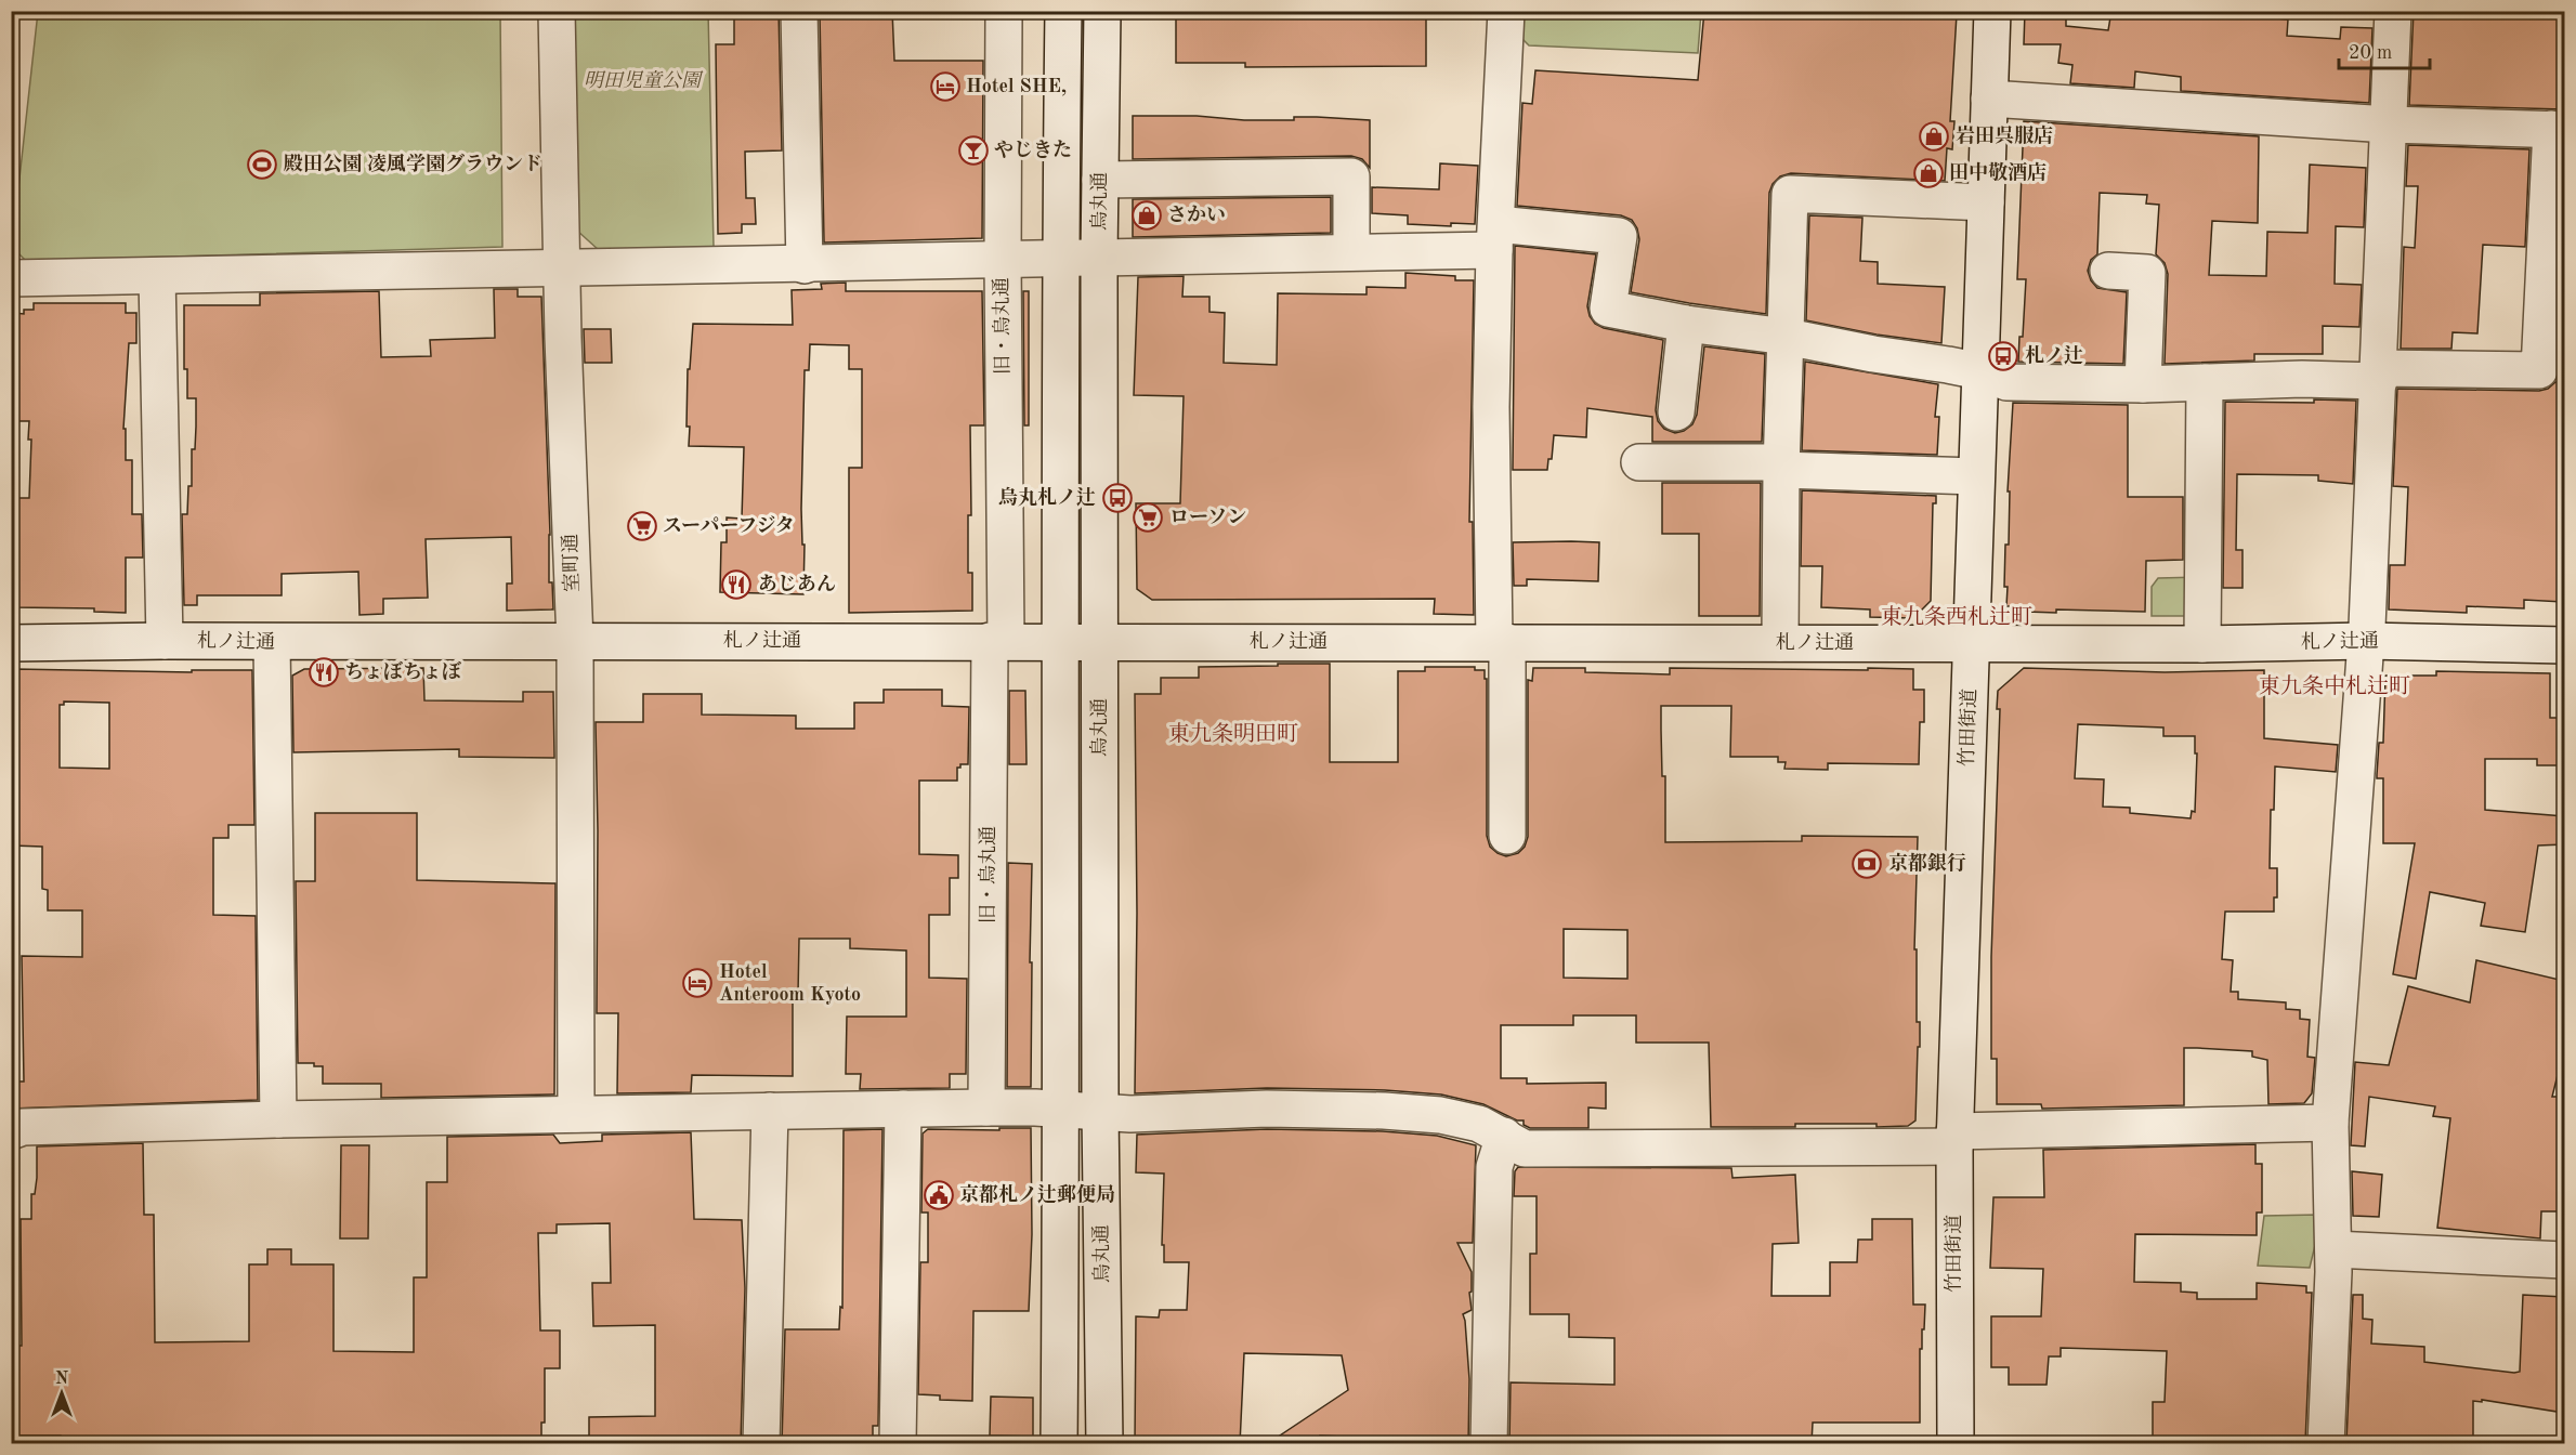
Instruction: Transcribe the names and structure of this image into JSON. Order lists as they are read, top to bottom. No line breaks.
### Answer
{"streets":{"street":["烏丸通","旧・烏丸通","室町通","札ノ辻通","竹田街道"]},"crossings":[["烏丸通","札ノ辻通"],["旧・烏丸通","札ノ辻通"],["室町通","札ノ辻通"],["札ノ辻通","竹田街道"]],"districts":["東九条西札辻町","東九条中札辻町","東九条明田町"],"parks":["明田児童公園"],"places":{"hotel":["Hotel SHE,","Hotel Anteroom Kyoto"],"shop":["岩田呉服店","田中敬酒店","さかい"],"bar":["やじきた"],"sports":["殿田公園 凌風学園グラウンド"],"bus stop":["札ノ辻","烏丸札ノ辻"],"supermarket":["ローソン","スーパーフジタ"],"restaurant":["あじあん","ちょぼちょぼ"],"bank":["京都銀行"],"public building":["京都札ノ辻郵便局"]},"scale_bar":"20 m","north":"top"}
